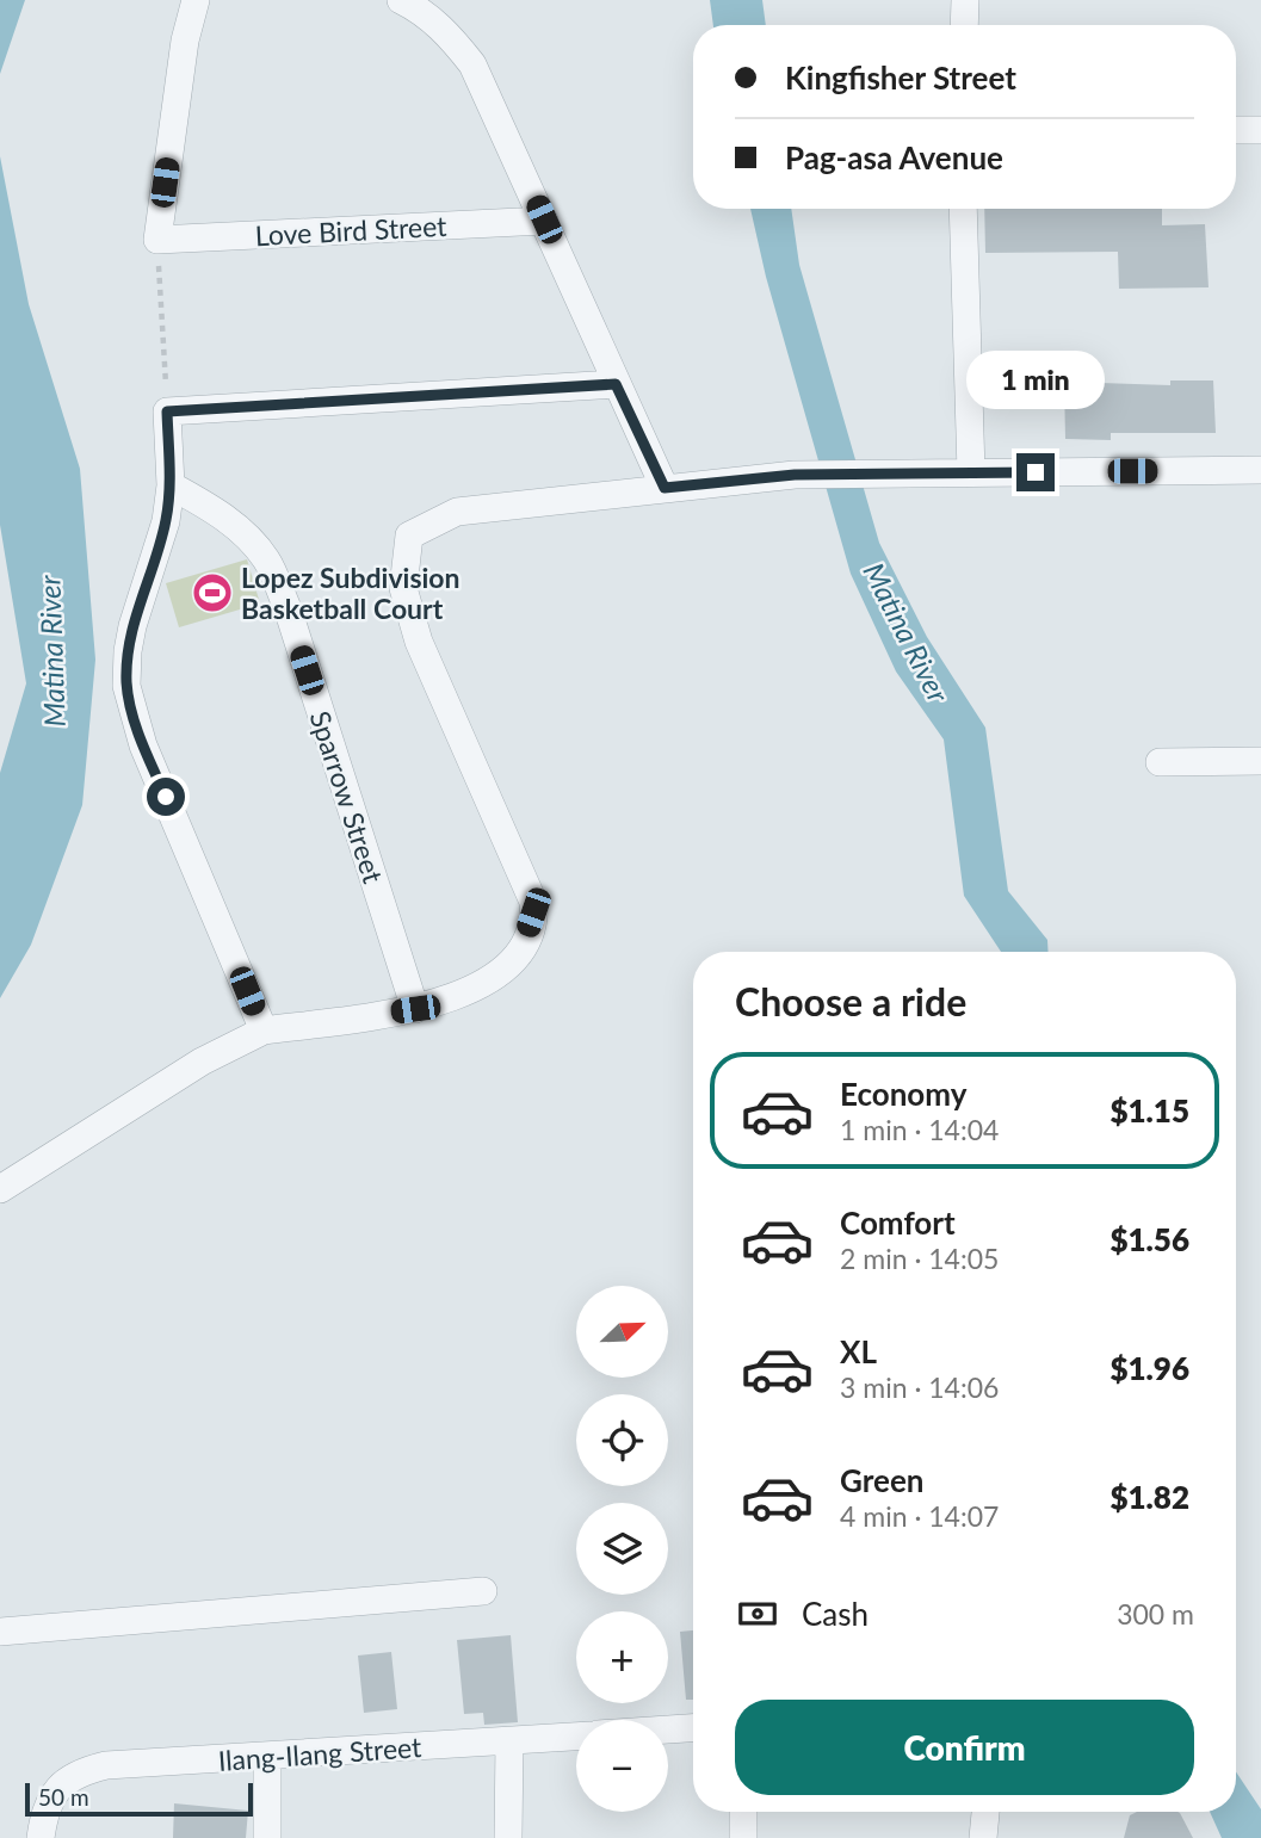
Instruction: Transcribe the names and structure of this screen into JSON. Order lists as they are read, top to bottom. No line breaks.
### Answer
{"streets":{"street":["Love Bird Street","Sparrow Street","Ilang-Ilang Street"]},"water":["Matina River"],"places":{"sports":["Lopez Subdivision Basketball Court"]},"scale_bar":"50 m","north":"top right","page":{"banner":["Kingfisher Street","Pag-asa Avenue"],"bubble":"1 min","heading":"Choose a ride","list":[{"name":"Economy","note":"1 min · 14:04","value":"$1.15"},{"name":"Comfort","note":"2 min · 14:05","value":"$1.56"},{"name":"XL","note":"3 min · 14:06","value":"$1.96"},{"name":"Green","note":"4 min · 14:07","value":"$1.82"}],"map_buttons":["+","−"],"pay":["Cash","300 m"],"buttons":"Confirm","scale":"50 m"}}
